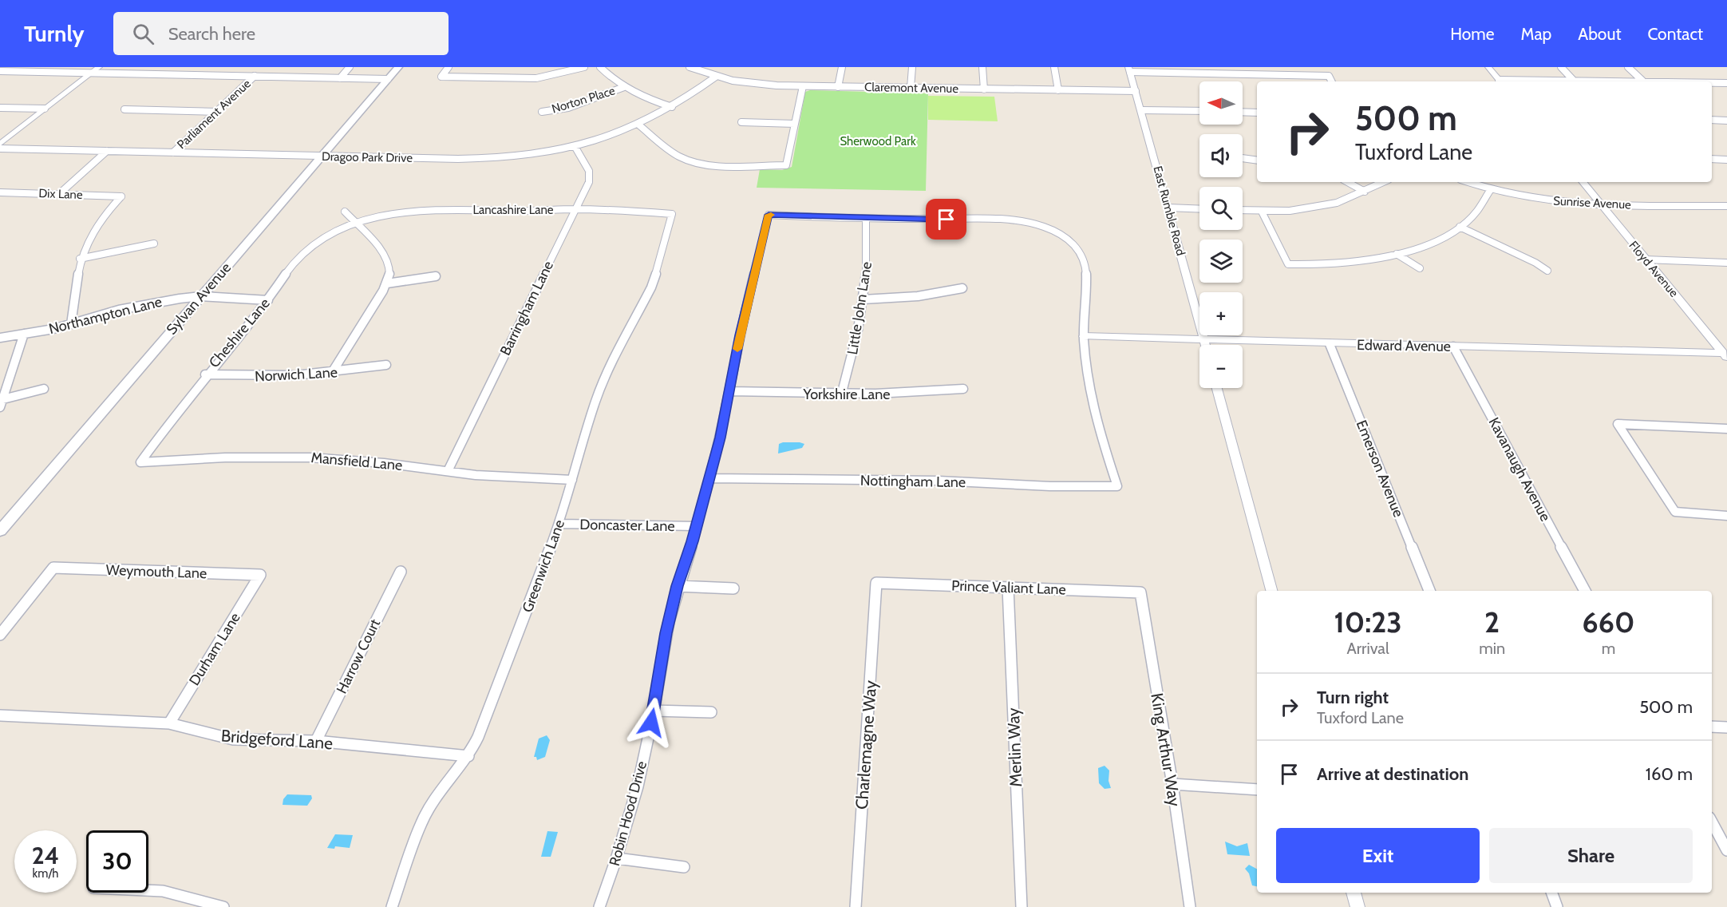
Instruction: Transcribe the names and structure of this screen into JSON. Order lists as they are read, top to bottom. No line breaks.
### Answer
{"streets":{"main road":["Sylvan Avenue"],"street":["Claremont Avenue","Norton Place","Parliament Avenue","Dragoo Park Drive","Dix Lane","Sunrise Avenue","Lancashire Lane","East Rumble Road","Floyd Avenue","Barringham Lane","Little John Lane","Northampton Lane","Cheshire Lane","Edward Avenue","Norwich Lane","Yorkshire Lane","Mansfield Lane","Emerson Avenue","Kavanaugh Avenue","Nottingham Lane","Doncaster Lane","Greenwich Lane","Weymouth Lane","Prince Valiant Lane","Durham Lane","Harrow Court","Bridgeford Lane","Charlemagne Way","Merlin Way","King Arthur Way","Robin Hood Drive"]},"crossings":[["Claremont Avenue","Dragoo Park Drive"],["Claremont Avenue","East Rumble Road"],["Parliament Avenue","Dragoo Park Drive"],["Dragoo Park Drive","Sylvan Avenue"],["Dragoo Park Drive","Barringham Lane"],["Sunrise Avenue","Floyd Avenue"],["Lancashire Lane","Barringham Lane"],["Lancashire Lane","Cheshire Lane"],["Lancashire Lane","Greenwich Lane"],["East Rumble Road","Edward Avenue"],["Floyd Avenue","Edward Avenue"],["Sylvan Avenue","Northampton Lane"],["Barringham Lane","Mansfield Lane"],["Little John Lane","Yorkshire Lane"],["Little John Lane","Robin Hood Drive"],["Northampton Lane","Cheshire Lane"],["Cheshire Lane","Norwich Lane"],["Cheshire Lane","Mansfield Lane"],["Edward Avenue","Emerson Avenue"],["Edward Avenue","Kavanaugh Avenue"],["Edward Avenue","Nottingham Lane"],["Yorkshire Lane","Robin Hood Drive"],["Mansfield Lane","Greenwich Lane"],["Nottingham Lane","Robin Hood Drive"],["Doncaster Lane","Greenwich Lane"],["Doncaster Lane","Robin Hood Drive"],["Greenwich Lane","Bridgeford Lane"],["Weymouth Lane","Durham Lane"],["Prince Valiant Lane","Charlemagne Way"],["Prince Valiant Lane","Merlin Way"],["Prince Valiant Lane","King Arthur Way"],["Durham Lane","Bridgeford Lane"],["Harrow Court","Bridgeford Lane"]],"parks":["Sherwood Park"],"north":"left","page":{"header":"Turnly","search":"Search here","nav":["Home","Map","About","Contact"],"map_buttons":["+","−"],"turn":["500 m","Tuxford Lane"],"eta":["10:23","Arrival","2","min","660","m"],"list":[{"name":"Turn right","note":"Tuxford Lane","value":"500 m"},{"name":"Arrive at destination","value":"160 m"}],"buttons":["Exit","Share"],"speed":"24 km/h","limit":"30"}}
